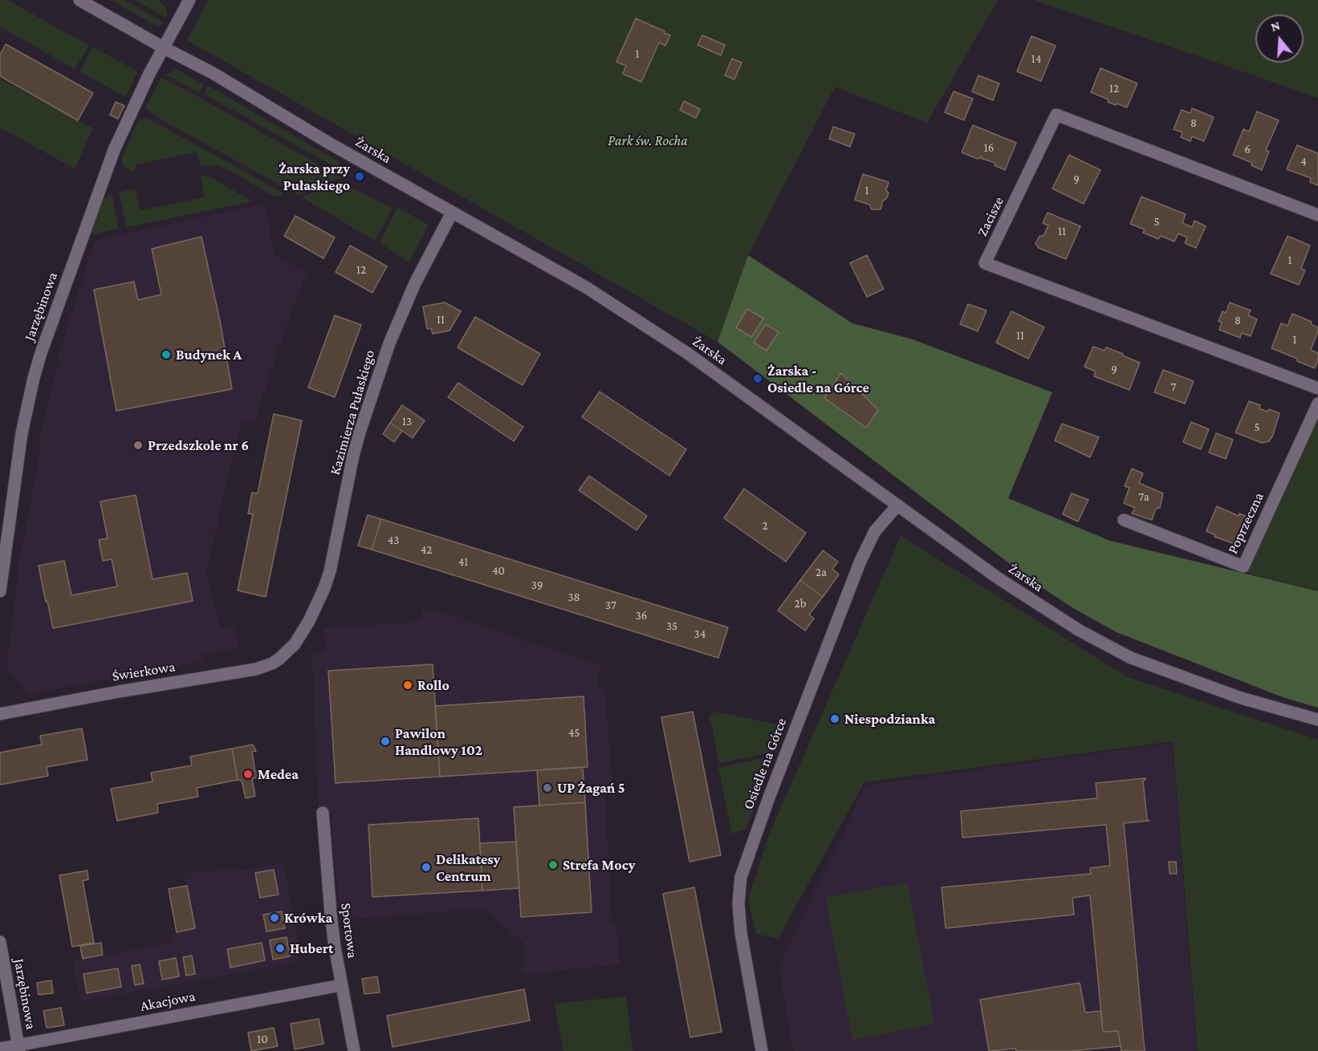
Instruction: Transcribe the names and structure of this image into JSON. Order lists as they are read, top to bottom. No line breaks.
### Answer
{"streets":{"street":["Żarska","Zacisze","Jarzębinowa","Kazimierza Pułaskiego","Poprzeczna","Świerkowa","Osiedle na Górce","Sportowa","Akacjowa"]},"crossings":[["Żarska","Jarzębinowa"],["Żarska","Kazimierza Pułaskiego"],["Żarska","Osiedle na Górce"],["Jarzębinowa","Akacjowa"],["Kazimierza Pułaskiego","Świerkowa"],["Sportowa","Akacjowa"]],"parks":["Park św. Rocha"],"places":["Żarska przy Pułaskiego","Budynek A","Żarska - Osiedle na Górce","Przedszkole nr 6","Rollo","Niespodzianka","Pawilon Handlowy 102","Medea","UP Żagań 5","Strefa Mocy","Delikatesy Centrum","Krówka","Hubert"],"house_numbers":["1","14","12","8","16","6","4","9","1","5","11","1","12","11","8","11","1","9","7","13","5","7a","2","43","42","41","40","2a","39","38","2b","37","36","35","34","45","10"],"north":"top"}
